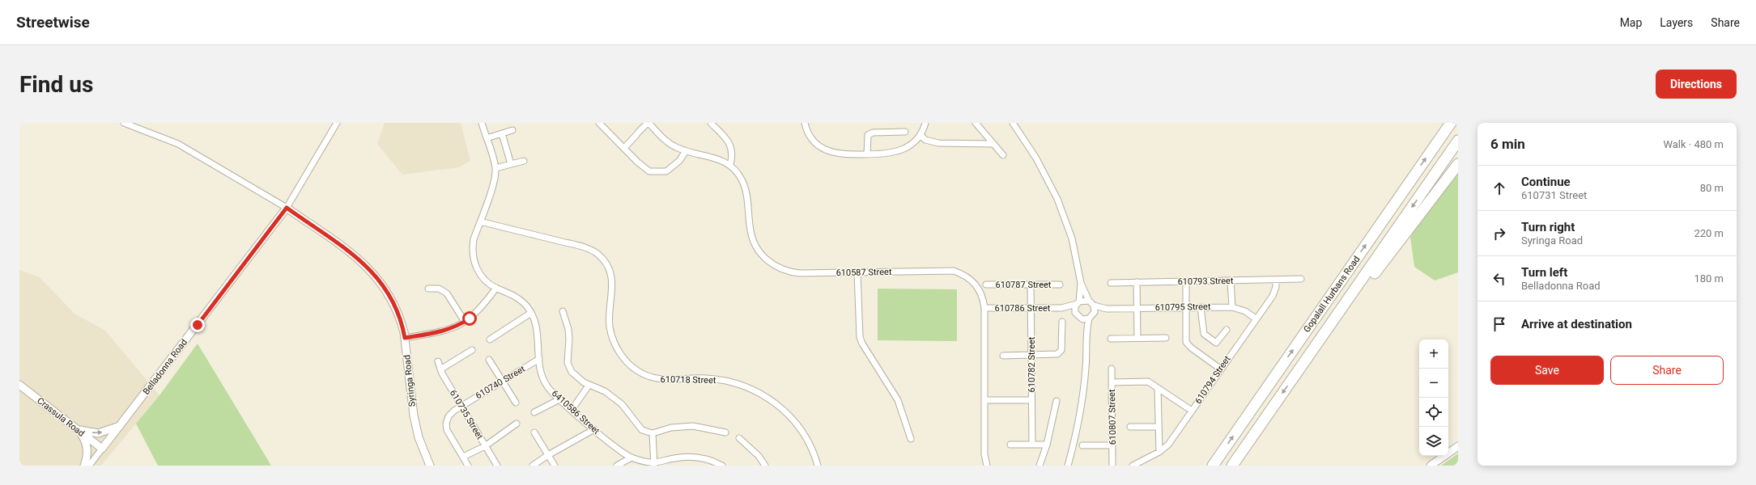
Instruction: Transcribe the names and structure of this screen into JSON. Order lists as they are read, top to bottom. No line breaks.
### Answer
{"streets":{"highway":["Gopalall Hurbans Road"],"street":["610587 Street","610793 Street","610787 Street","610795 Street","610786 Street","610782 Street","Belladonna Road","610718 Street","610794 Street","Syringa Road","610740 Street","6410586 Street","610735 Street","Crassula Road","610807 Street"]},"crossings":[["610587 Street","610786 Street"],["610793 Street","610794 Street"],["610787 Street","610782 Street"],["610795 Street","610794 Street"],["610786 Street","610782 Street"],["Belladonna Road","Syringa Road"],["Belladonna Road","Crassula Road"],["610718 Street","6410586 Street"],["610740 Street","6410586 Street"],["610740 Street","610735 Street"]],"page":{"header":"Streetwise","nav":["Map","Layers","Share"],"buttons":["Directions",["Save","Share"]],"title":"Find us","heading":["6 min","Walk · 480 m"],"list":[["Continue","610731 Street","80 m"],["Turn right","Syringa Road","220 m"],["Turn left","Belladonna Road","180 m"],"Arrive at destination"],"map_buttons":["+","−"]}}
